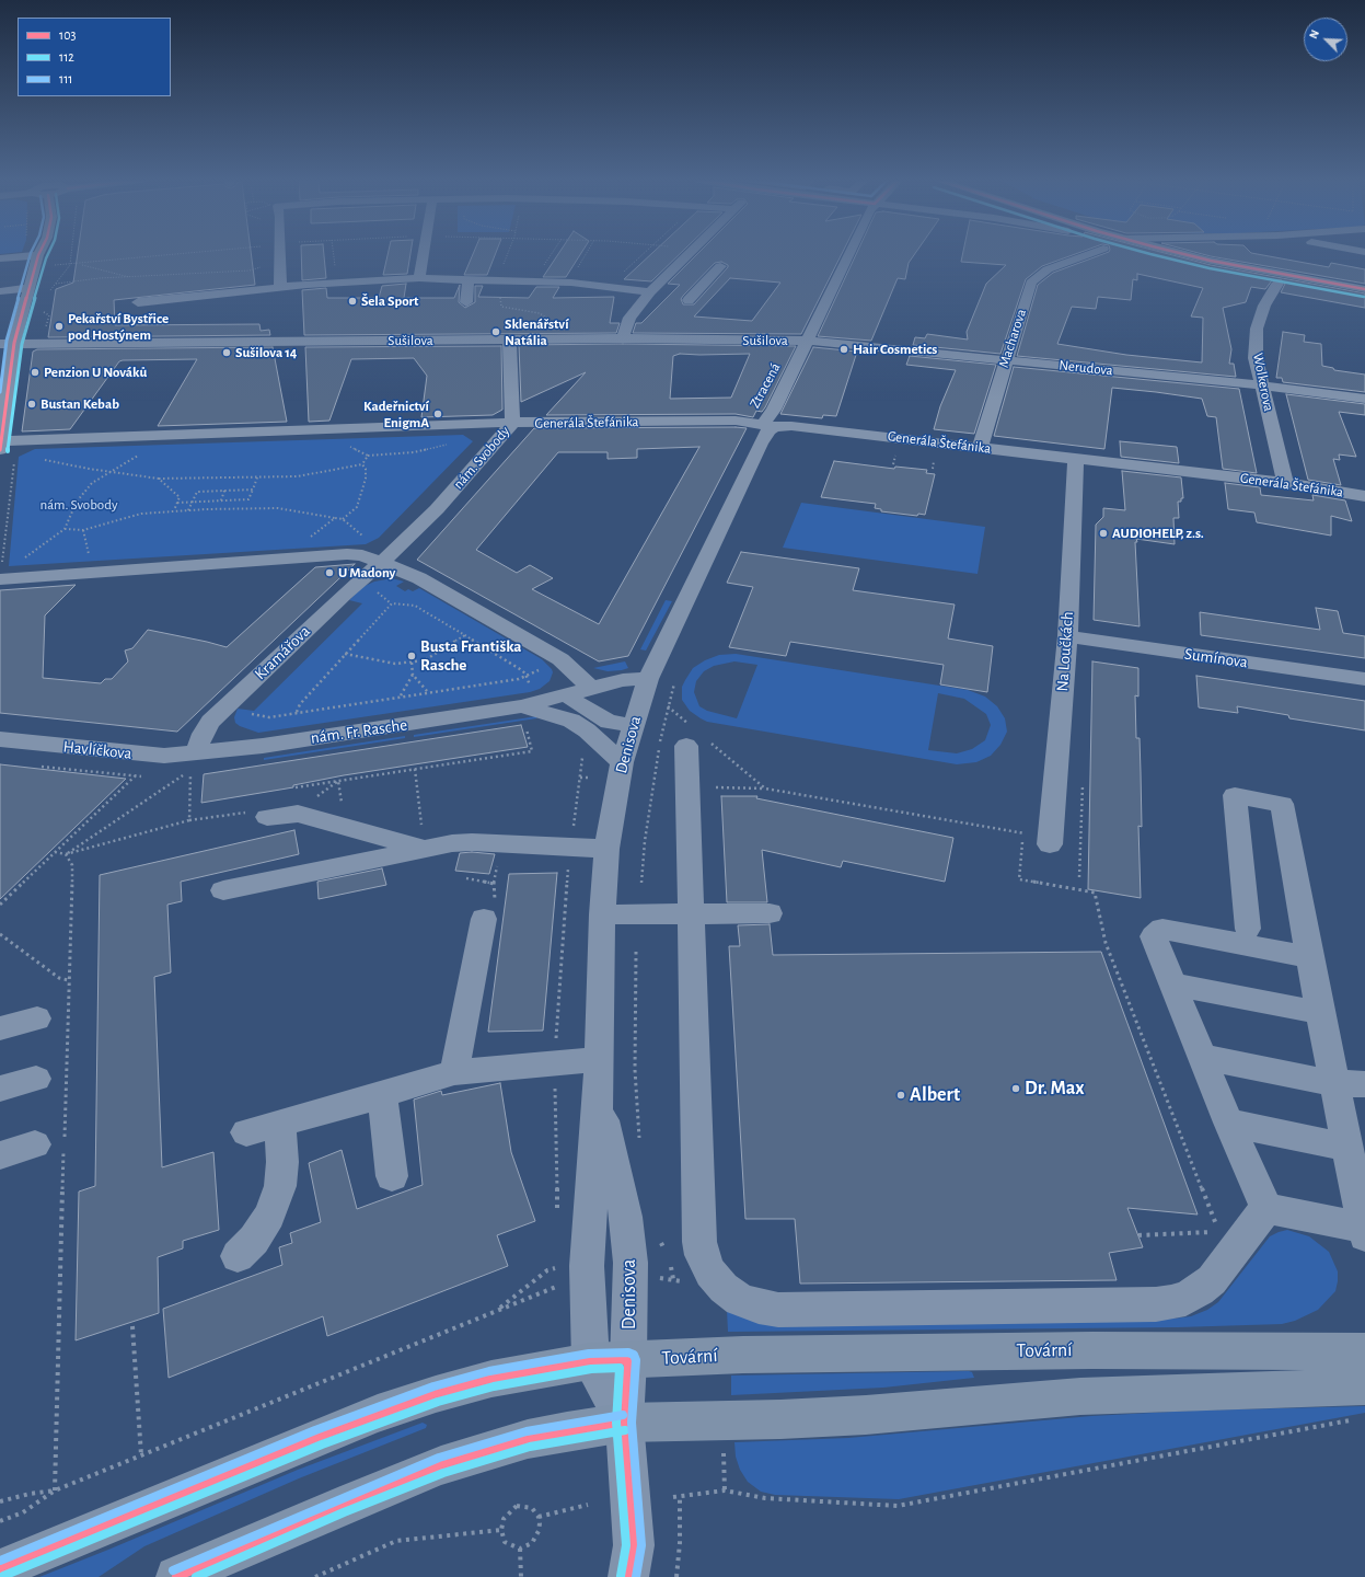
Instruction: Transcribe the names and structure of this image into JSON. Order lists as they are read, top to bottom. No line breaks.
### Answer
{"streets":{"main road":["Tovární"],"street":["Macharova","Sušilova","Nerudova","Wolkerova","Ztracená","Generála Štefánika","nám. Svobody","Na Loučkách","Kramářova","Sumínova","nám. Fr. Rasche","Denisova","Havlíčkova"]},"crossings":[["Macharova","Nerudova"],["Macharova","Generála Štefánika"],["Sušilova","Nerudova"],["Sušilova","Ztracená"],["Nerudova","Wolkerova"],["Nerudova","Ztracená"],["Wolkerova","Generála Štefánika"],["Ztracená","Generála Štefánika"],["Ztracená","Denisova"],["Generála Štefánika","nám. Svobody"],["Generála Štefánika","Na Loučkách"],["Generála Štefánika","Denisova"],["nám. Svobody","Kramářova"],["Na Loučkách","Sumínova"],["Kramářova","nám. Fr. Rasche"],["Kramářova","Havlíčkova"],["nám. Fr. Rasche","Denisova"],["nám. Fr. Rasche","Havlíčkova"],["Denisova","Tovární"]],"parks":["nám. Svobody"],"places":["Šela Sport","Pekařství Bystřice pod Hostýnem","Sklenářství Natália","Hair Cosmetics","Sušilova 14","Penzion U Nováků","Bustan Kebab","Kadeřnictví EnigmA","AUDIOHELP, z.s.","U Madony","Busta Františka Rasche","Dr. Max","Albert"],"lines":["transit line 103","transit line 112","transit line 111"],"legend":["103","112","111"],"north":"top left"}
